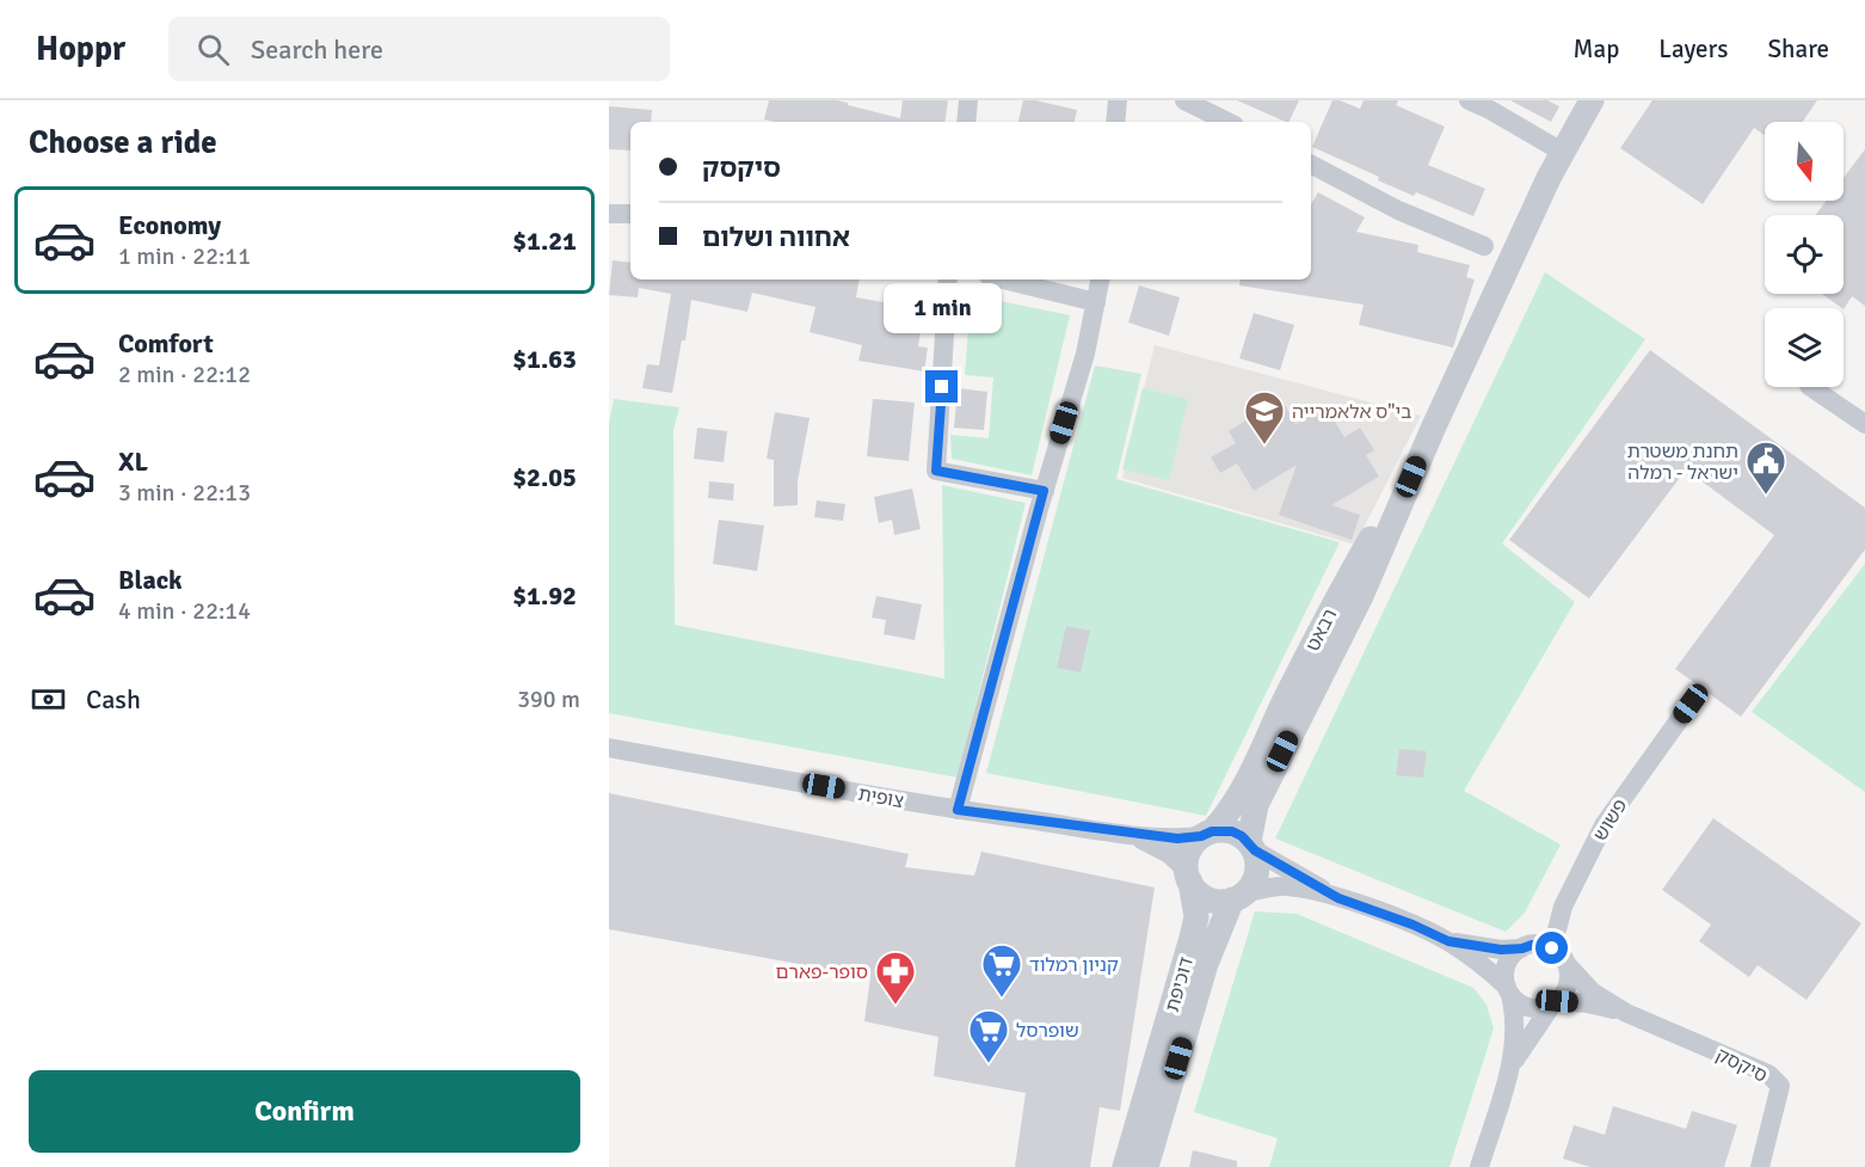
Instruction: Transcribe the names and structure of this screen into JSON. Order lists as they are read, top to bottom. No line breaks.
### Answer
{"streets":{"street":["רבאט","צופית","פשוש","דוכיפת","סיקסק"]},"crossings":[["רבאט","צופית"],["רבאט","דוכיפת"],["צופית","דוכיפת"],["פשוש","סיקסק"]],"places":{"school or university":["בי\"ס אלאמרייה"],"public building":["תחנת משטרת ישראל - רמלה"],"supermarket":["קניון רמלוד","שופרסל"],"pharmacy":["סופר-פארם"]},"north":"bottom","page":{"header":"Hoppr","search":"Search here","nav":["Map","Layers","Share"],"heading":"Choose a ride","banner":["סיקסק","אחווה ושלום"],"list":[{"name":"Economy","note":"1 min · 22:11","value":"$1.21"},{"name":"Comfort","note":"2 min · 22:12","value":"$1.63"},{"name":"XL","note":"3 min · 22:13","value":"$2.05"},{"name":"Black","note":"4 min · 22:14","value":"$1.92"}],"bubble":"1 min","pay":["Cash","390 m"],"buttons":"Confirm"}}
